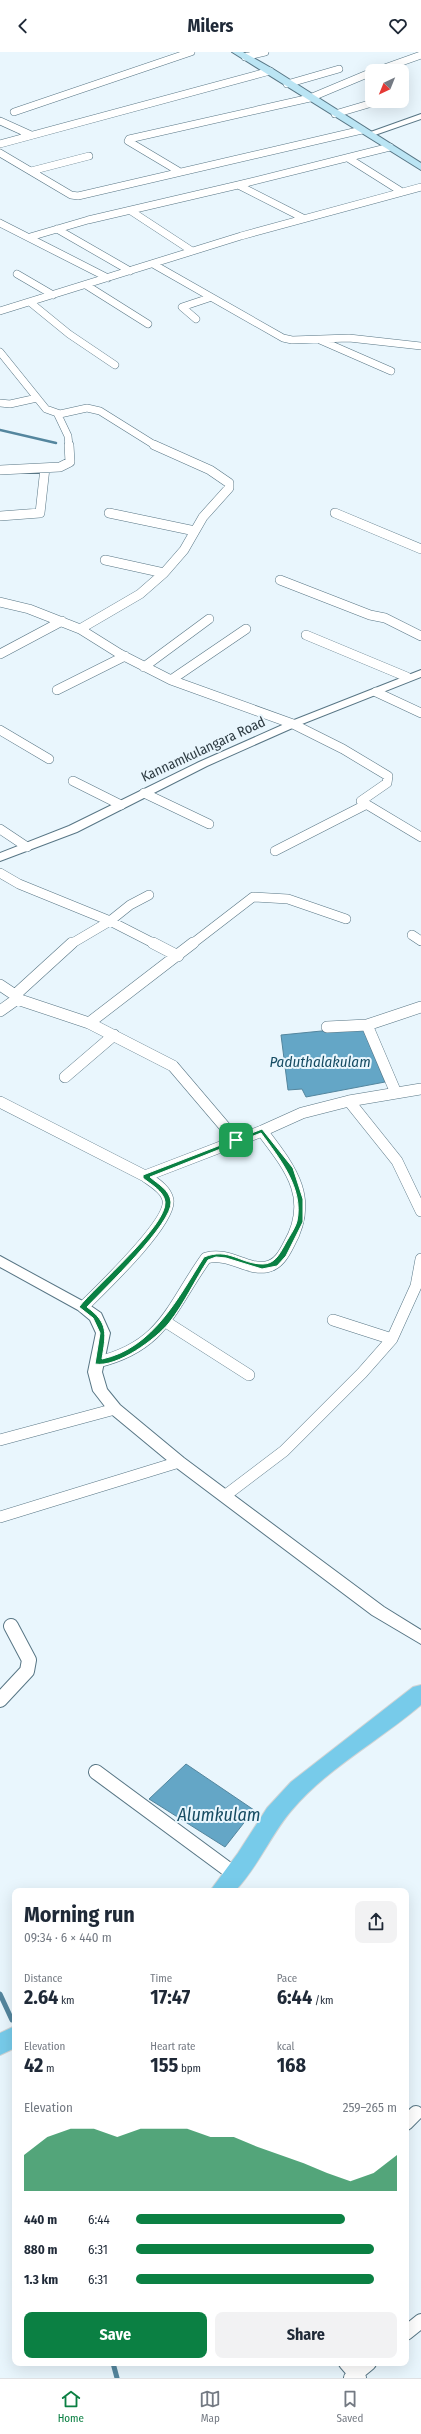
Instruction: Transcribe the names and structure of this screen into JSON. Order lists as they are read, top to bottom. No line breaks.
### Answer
{"streets":{"street":["Kannamkulangara Road"]},"water":["Paduthalakulam","Alumkulam"],"north":"bottom left","page":{"header":"Milers","heading":["Morning run","09:34 · 6 × 440 m"],"stats":[["Distance","2.64 km"],["Time","17:47"],["Pace","6:44 /km"],["Elevation","42 m"],["Heart rate","155 bpm"],["kcal","168"]],"chart":["Elevation","259–265 m"],"list":[{"name":"440 m","note":"6:44"},{"name":"880 m","note":"6:31"},{"name":"1.3 km","note":"6:31"}],"buttons":["Save","Share"],"tabs":["Home","Map","Saved"]}}
